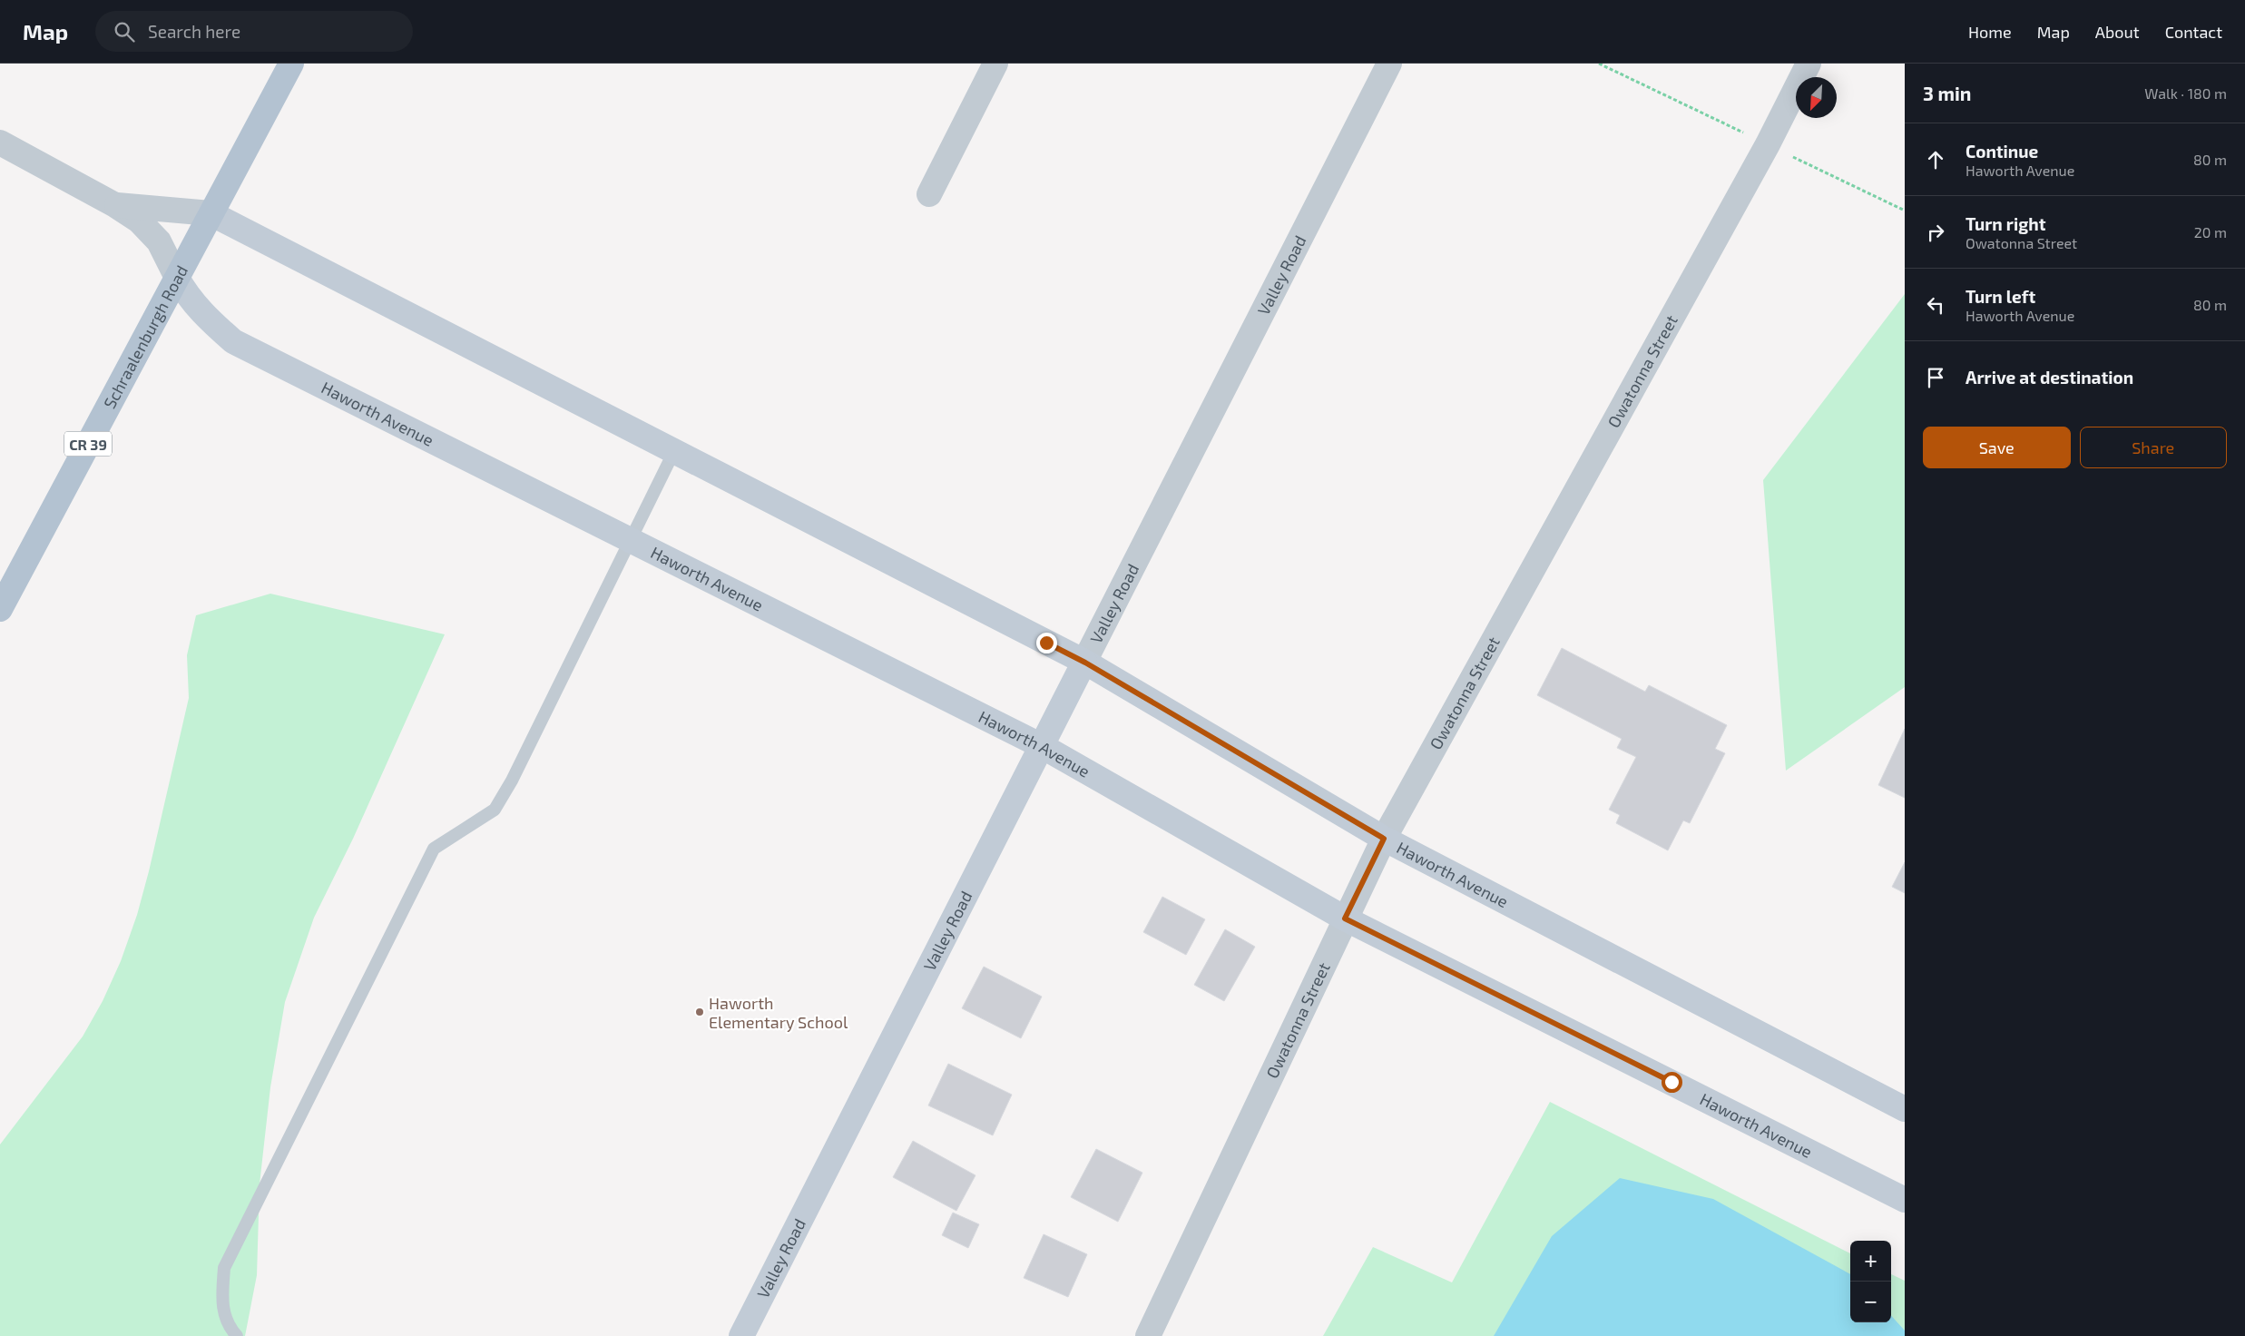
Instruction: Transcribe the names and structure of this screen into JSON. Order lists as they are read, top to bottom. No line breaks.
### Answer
{"streets":{"main road":["Schraalenburgh Road","CR 39"],"street":["Valley Road","Owatonna Street","Haworth Avenue"]},"crossings":[["Valley Road","Haworth Avenue"],["Schraalenburgh Road","Haworth Avenue"],["Owatonna Street","Haworth Avenue"]],"places":["Haworth Elementary School"],"north":"bottom left","page":{"header":"Map","search":"Search here","nav":["Home","Map","About","Contact"],"heading":["3 min","Walk · 180 m"],"list":[["Continue","Haworth Avenue","80 m"],["Turn right","Owatonna Street","20 m"],["Turn left","Haworth Avenue","80 m"],"Arrive at destination"],"buttons":["Save","Share"],"map_buttons":["+","−"]}}
